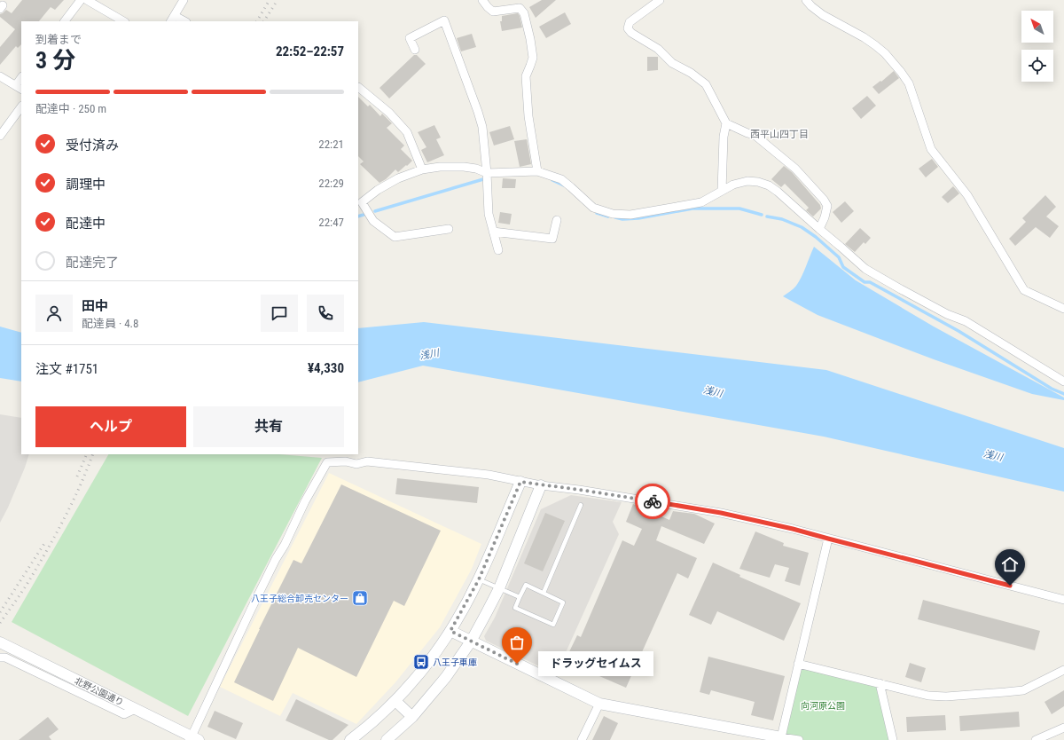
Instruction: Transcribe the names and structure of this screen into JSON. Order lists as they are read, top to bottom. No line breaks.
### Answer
{"streets":{"street":["北野公園通り"]},"districts":["西平山四丁目"],"water":["浅川"],"parks":["向河原公園"],"places":{"shop":["八王子総合卸売センター"],"bus stop":["八王子車庫"],"other":["ドラッグセイムス"]},"north":"top left","page":{"heading":["3 分","到着まで","22:52–22:57"],"panel":["田中","配達員 · 4.8","注文 #1751","¥4,330"],"bar":"配達中 · 250 m","list":[["受付済み","22:21"],["調理中","22:29"],["配達中","22:47"],"配達完了"],"buttons":["ヘルプ","共有"],"bubble":"ドラッグセイムス"}}
